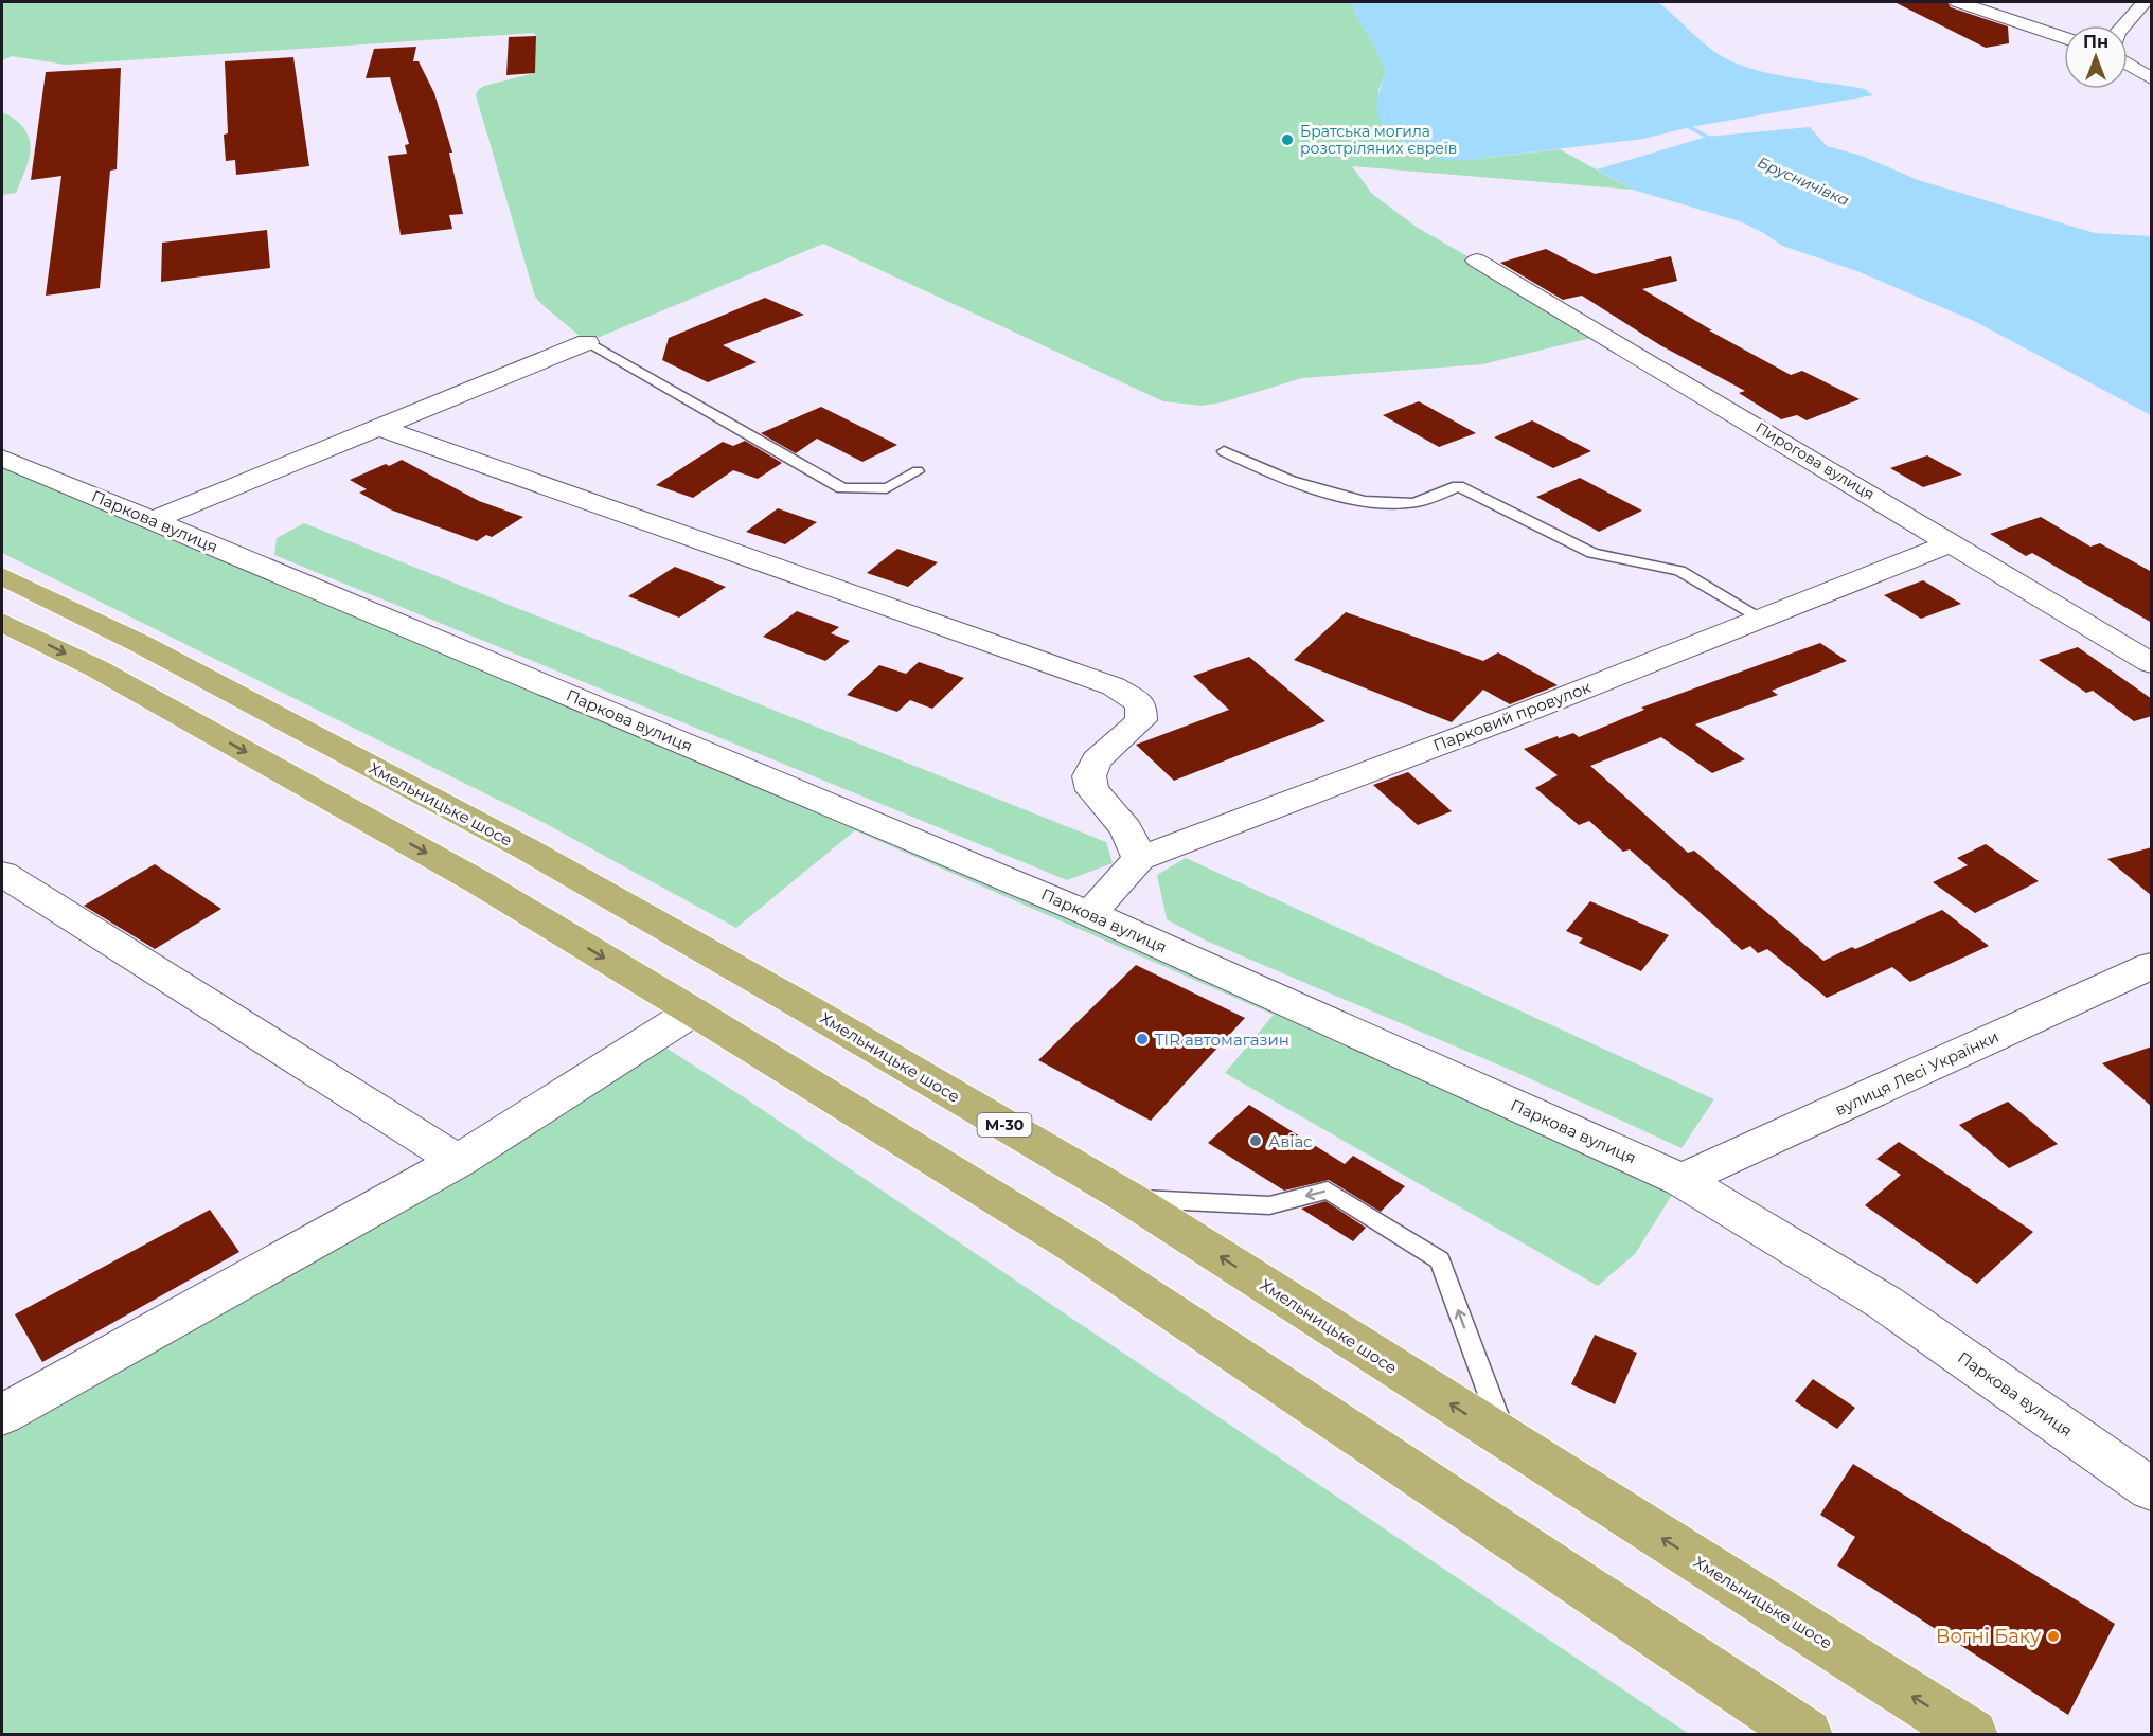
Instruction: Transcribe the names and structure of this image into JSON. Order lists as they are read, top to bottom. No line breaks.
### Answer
{"streets":{"highway":["Хмельницьке шосе","М-30"],"street":["Пирогова вулиця","Паркова вулиця","Парковий провулок","вулиця Лесі Українки"]},"crossings":[["Пирогова вулиця","Парковий провулок"],["Паркова вулиця","Парковий провулок"],["Паркова вулиця","вулиця Лесі Українки"]],"water":["Брусничівка"],"places":["Братська могила розстріляних євреїв","TIR автомагазин","Авіас","Вогні Баку"],"north":"top"}
